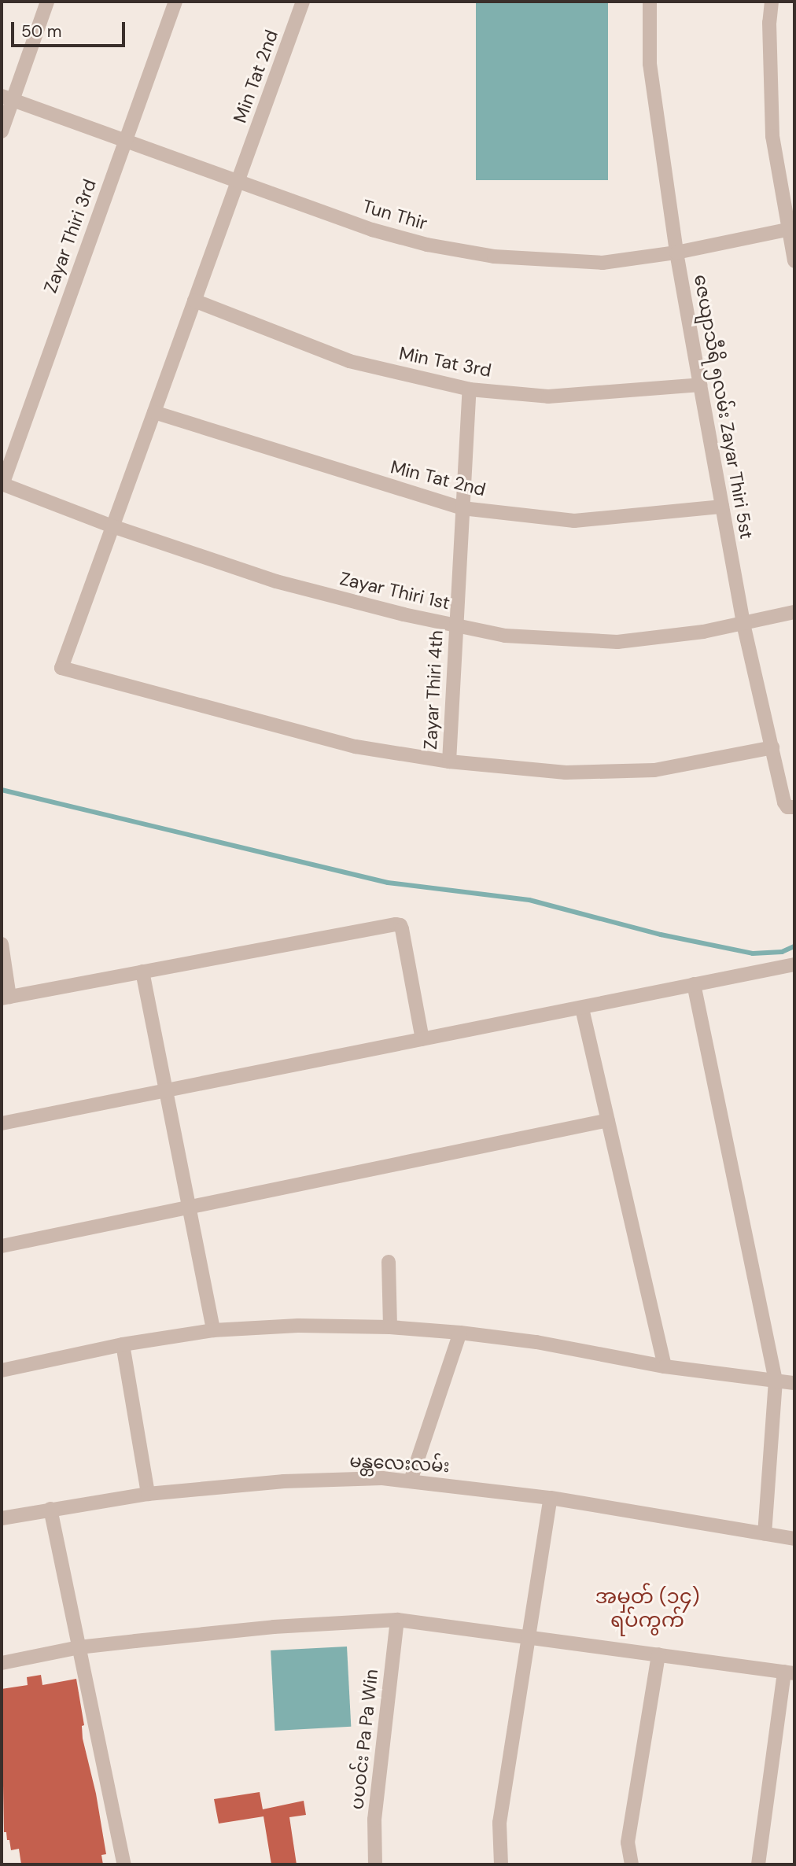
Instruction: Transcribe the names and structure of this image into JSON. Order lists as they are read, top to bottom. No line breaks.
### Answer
{"streets":{"street":["Min Tat 2nd","Tun Thir","Zayar Thiri 3rd","Min Tat 3rd","ဇေယျာသီရိ ၅လမ်း Zayar Thiri 5st","Zayar Thiri 1st","Zayar Thiri 4th","မန္တလေးလမ်း","ပပဝင်း Pa Pa Win"]},"crossings":[["Min Tat 2nd","Tun Thir"],["Min Tat 2nd","Min Tat 3rd"],["Min Tat 2nd","ဇေယျာသီရိ ၅လမ်း Zayar Thiri 5st"],["Min Tat 2nd","Zayar Thiri 1st"],["Min Tat 2nd","Zayar Thiri 4th"],["Tun Thir","Zayar Thiri 3rd"],["Tun Thir","ဇေယျာသီရိ ၅လမ်း Zayar Thiri 5st"],["Zayar Thiri 3rd","Zayar Thiri 1st"],["Min Tat 3rd","ဇေယျာသီရိ ၅လမ်း Zayar Thiri 5st"],["Min Tat 3rd","Zayar Thiri 4th"],["ဇေယျာသီရိ ၅လမ်း Zayar Thiri 5st","Zayar Thiri 1st"],["Zayar Thiri 1st","Zayar Thiri 4th"]],"districts":["အမှတ် (၁၄) ရပ်ကွက်"],"scale_bar":"50 m"}
